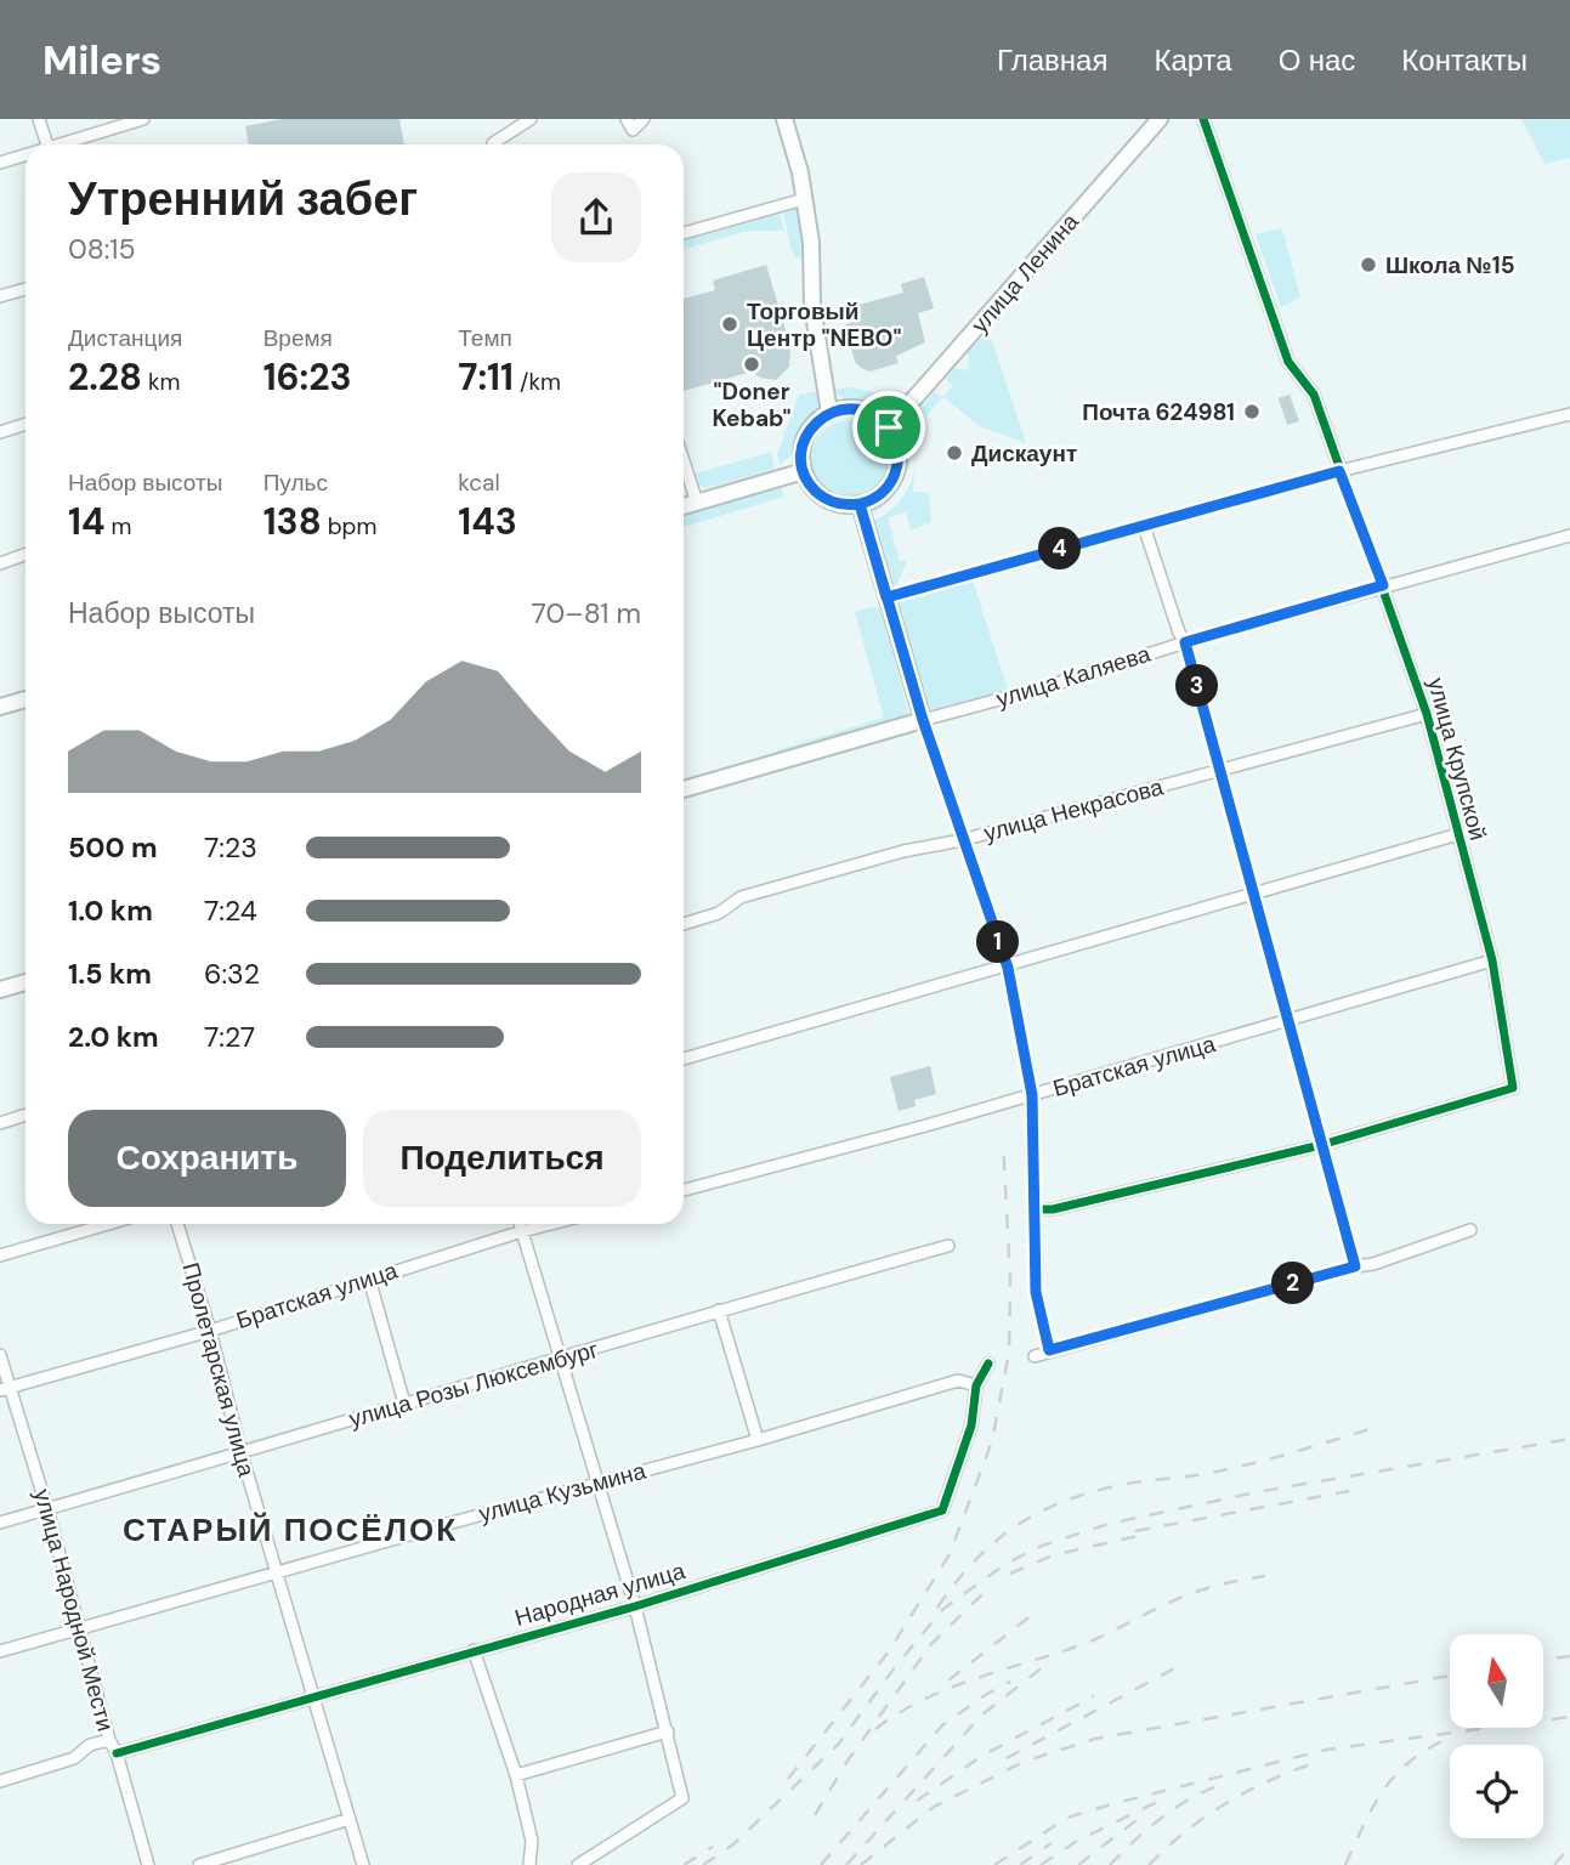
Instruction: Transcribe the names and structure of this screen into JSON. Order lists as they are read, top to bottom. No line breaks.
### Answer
{"streets":{"street":["улица Ленина","улица Каляева","улица Крупской","улица Некрасова","Братская улица","Пролетарская улица","улица Розы Люксембург","улица Кузьмина","Народная улица","улица Народной Мести"]},"crossings":[["улица Каляева","улица Крупской"],["улица Крупской","улица Некрасова"],["улица Крупской","Братская улица"],["Братская улица","Пролетарская улица"],["Братская улица","улица Народной Мести"],["Пролетарская улица","улица Розы Люксембург"],["Пролетарская улица","улица Кузьмина"],["Пролетарская улица","Народная улица"],["улица Розы Люксембург","улица Народной Мести"],["улица Кузьмина","Народная улица"],["улица Кузьмина","улица Народной Мести"],["Народная улица","улица Народной Мести"]],"districts":["СТАРЫЙ ПОСЁЛОК"],"places":["Школа №15","Торговый Центр \"NEBO\"","\"Doner Kebab\"","Почта 624981","Дискаунт"],"north":"top","page":{"header":"Milers","nav":["Главная","Карта","О нас","Контакты"],"heading":["Утренний забег","08:15"],"stats":[["Дистанция","2.28 km"],["Время","16:23"],["Темп","7:11 /km"],["Набор высоты","14 m"],["Пульс","138 bpm"],["kcal","143"]],"pins":["4","3","1","2"],"chart":["Набор высоты","70–81 m"],"list":[{"name":"500 m","note":"7:23"},{"name":"1.0 km","note":"7:24"},{"name":"1.5 km","note":"6:32"},{"name":"2.0 km","note":"7:27"}],"buttons":["Сохранить","Поделиться"]}}
